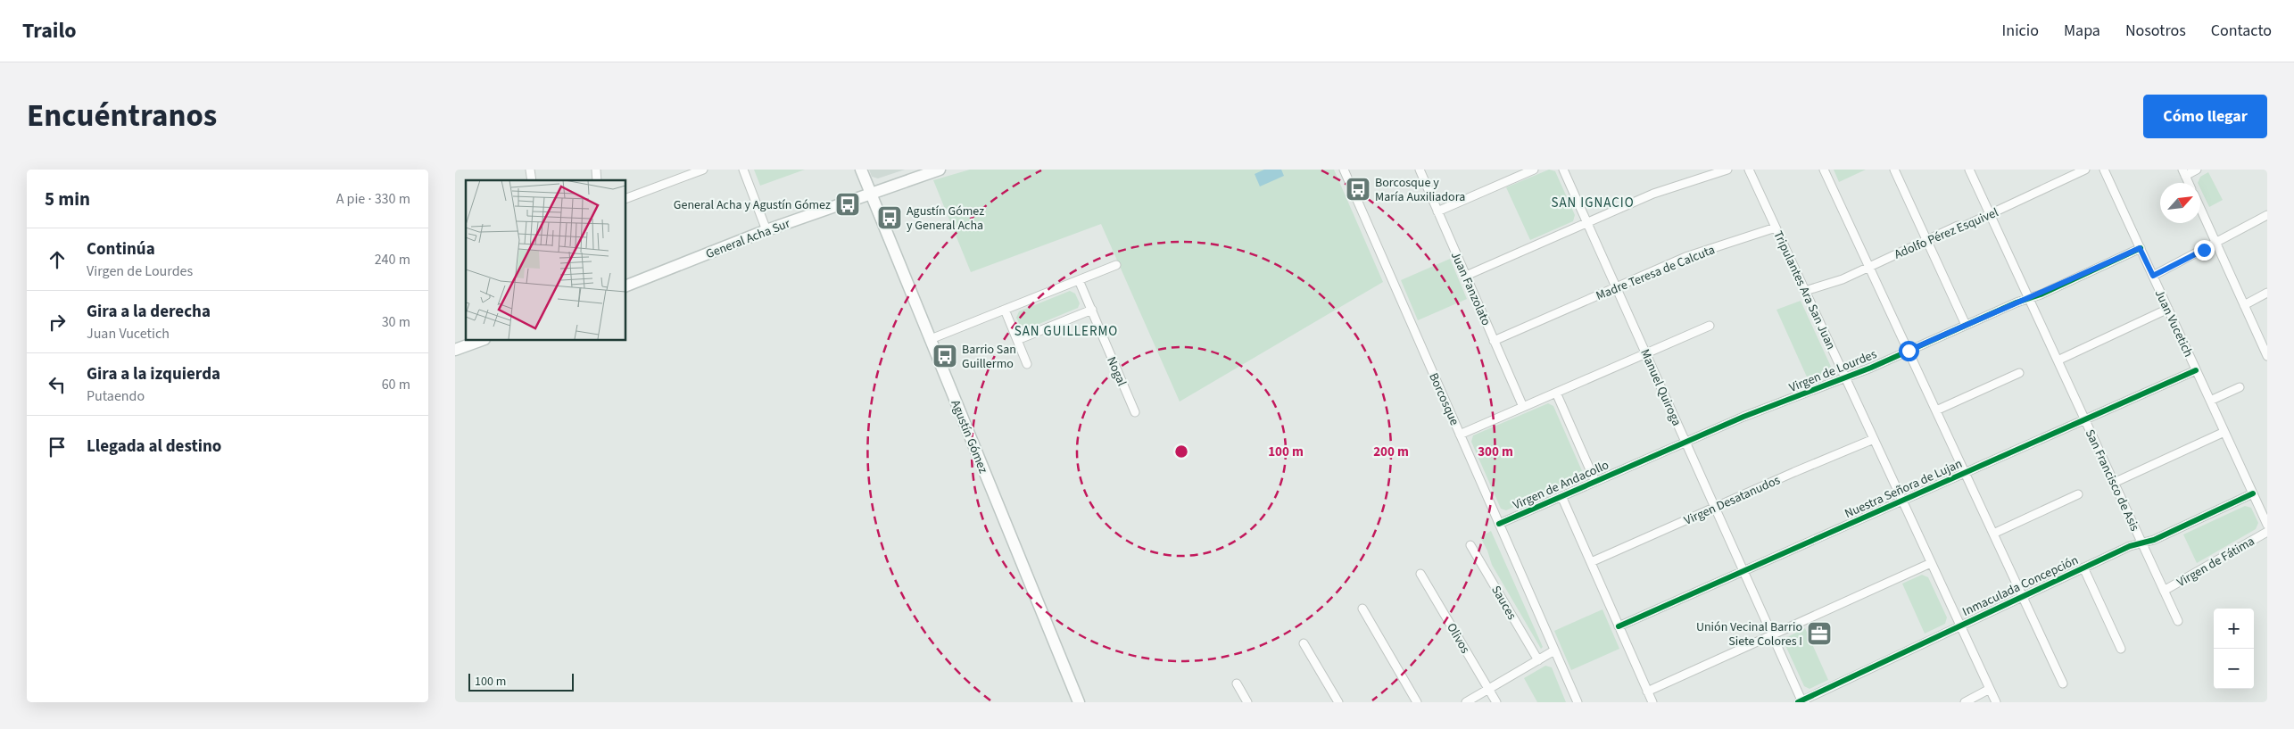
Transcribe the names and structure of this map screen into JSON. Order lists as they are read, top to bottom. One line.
{"streets":{"main road":["General Acha Sur","Agustín Gómez"],"street":["Adolfo Pérez Esquivel","Madre Teresa de Calcuta","Juan Fanzolato","Tripulantes Ara San Juan","Juan Vucetich","Virgen de Lourdes","Nogal","Manuel Quiroga","Borcosque","San Francisco de Asis","Virgen de Andacollo","Nuestra Señora de Lujan","Virgen Desatanudos","Virgen de Fátima","Inmaculada Concepción","Sauces","Olivos"]},"crossings":[["Adolfo Pérez Esquivel","Tripulantes Ara San Juan"],["Adolfo Pérez Esquivel","San Francisco de Asis"],["General Acha Sur","Agustín Gómez"],["Madre Teresa de Calcuta","Juan Fanzolato"],["Madre Teresa de Calcuta","Tripulantes Ara San Juan"],["Madre Teresa de Calcuta","Manuel Quiroga"],["Tripulantes Ara San Juan","Virgen de Lourdes"],["Tripulantes Ara San Juan","Nuestra Señora de Lujan"],["Tripulantes Ara San Juan","Virgen Desatanudos"],["Tripulantes Ara San Juan","Inmaculada Concepción"],["Juan Vucetich","Virgen de Lourdes"],["Juan Vucetich","Nuestra Señora de Lujan"],["Juan Vucetich","Inmaculada Concepción"],["Virgen de Lourdes","Manuel Quiroga"],["Virgen de Lourdes","San Francisco de Asis"],["Virgen de Lourdes","Virgen de Andacollo"],["Manuel Quiroga","Nuestra Señora de Lujan"],["Manuel Quiroga","Virgen Desatanudos"],["Manuel Quiroga","Inmaculada Concepción"],["Borcosque","Virgen de Andacollo"],["San Francisco de Asis","Nuestra Señora de Lujan"],["San Francisco de Asis","Virgen de Fátima"],["San Francisco de Asis","Inmaculada Concepción"]],"districts":["SAN IGNACIO","SAN GUILLERMO"],"places":{"bus stop":["Borcosque y María Auxiliadora","General Acha y Agustín Gómez","Agustín Gómez y General Acha","Barrio San Guillermo"],"office":["Unión Vecinal Barrio Siete Colores I"]},"scale_bar":"100 m","north":"top right","page":{"header":"Trailo","nav":["Inicio","Mapa","Nosotros","Contacto"],"title":"Encuéntranos","buttons":"Cómo llegar","heading":["5 min","A pie · 330 m"],"list":[["Continúa","Virgen de Lourdes","240 m"],["Gira a la derecha","Juan Vucetich","30 m"],["Gira a la izquierda","Putaendo","60 m"],"Llegada al destino"],"map_buttons":["+","−"],"scale":"100 m"},"rings":["100 m","200 m","300 m"]}
